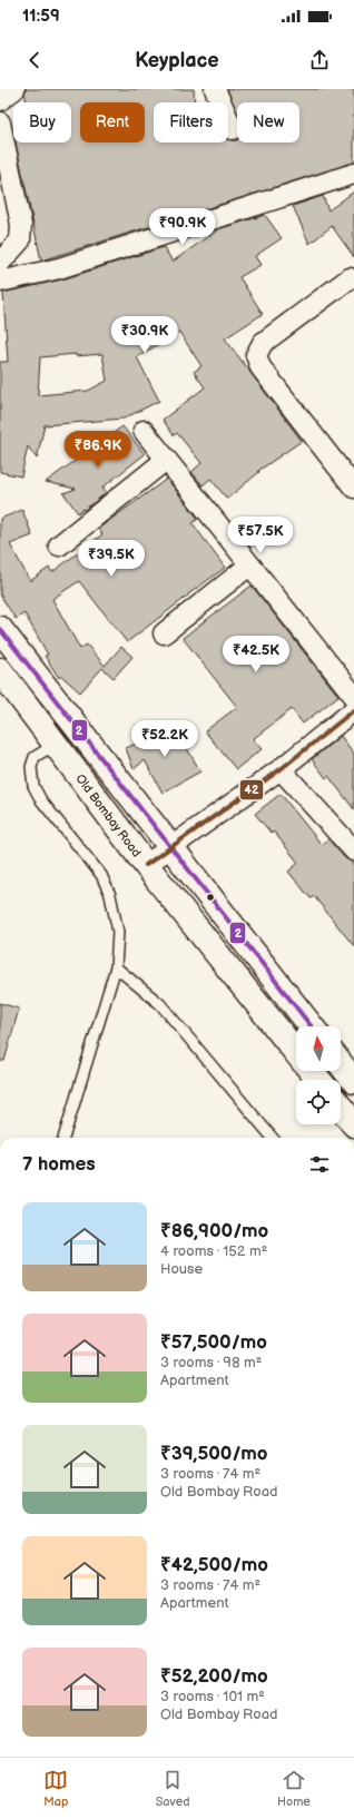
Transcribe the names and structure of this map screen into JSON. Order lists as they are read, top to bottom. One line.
{"streets":{"main road":["Old Bombay Road"]},"lines":["transit line 2","transit line 42"],"north":"top","page":{"status":"11:59","header":"Keyplace","chip":["Buy","Rent","Filters","New"],"price":["₹90.9K","₹30.9K","₹86.9K","₹57.5K","₹39.5K","₹42.5K","₹52.2K"],"heading":"7 homes","list":[{"name":"₹86,900/mo","note":"4 rooms · 152 m² · House"},{"name":"₹57,500/mo","note":"3 rooms · 98 m² · Apartment"},{"name":"₹39,500/mo","note":"3 rooms · 74 m² · Old Bombay Road"},{"name":"₹42,500/mo","note":"3 rooms · 74 m² · Apartment"},{"name":"₹52,200/mo","note":"3 rooms · 101 m² · Old Bombay Road"}],"tabs":["Map","Saved","Home"]}}
